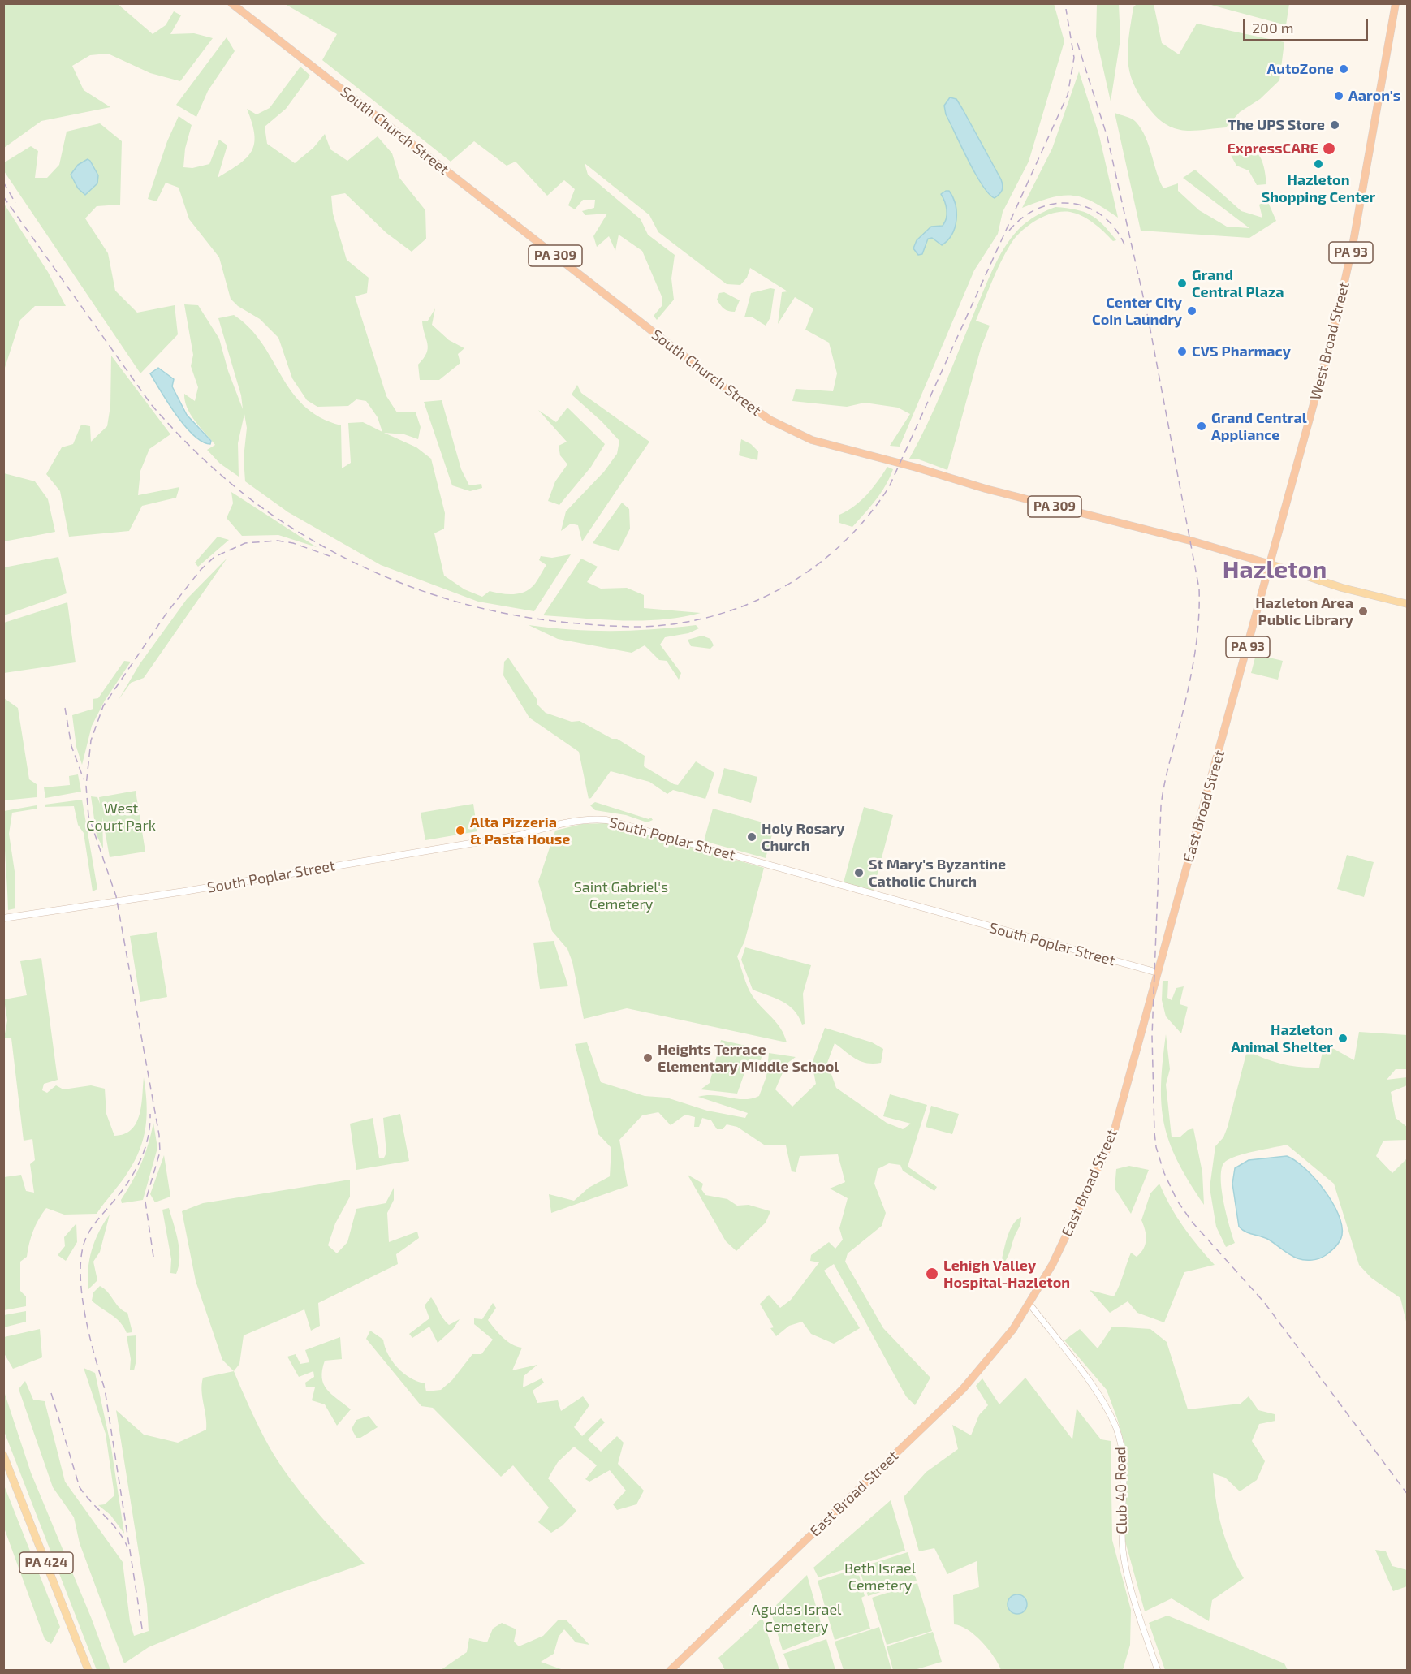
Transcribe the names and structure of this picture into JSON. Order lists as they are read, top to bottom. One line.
{"streets":{"highway":["South Church Street","PA 93","PA 309","West Broad Street","East Broad Street"],"main road":["South Poplar Street","PA 424"],"street":["Club 40 Road"]},"crossings":[["South Church Street","PA 309"],["South Church Street","West Broad Street"],["PA 309","West Broad Street"],["West Broad Street","East Broad Street"],["East Broad Street","South Poplar Street"],["East Broad Street","Club 40 Road"]],"districts":["Hazleton"],"parks":["West Court Park","Saint Gabriel's Cemetery","Beth Israel Cemetery","Agudas Israel Cemetery"],"places":["AutoZone","Aaron's","The UPS Store","ExpressCARE","Hazleton Shopping Center","Grand Central Plaza","Center City Coin Laundry","CVS Pharmacy","Grand Central Appliance","Hazleton Area Public Library","Alta Pizzeria & Pasta House","Holy Rosary Church","St Mary's Byzantine Catholic Church","Hazleton Animal Shelter","Heights Terrace Elementary Middle School","Lehigh Valley Hospital-Hazleton"],"scale_bar":"200 m"}
